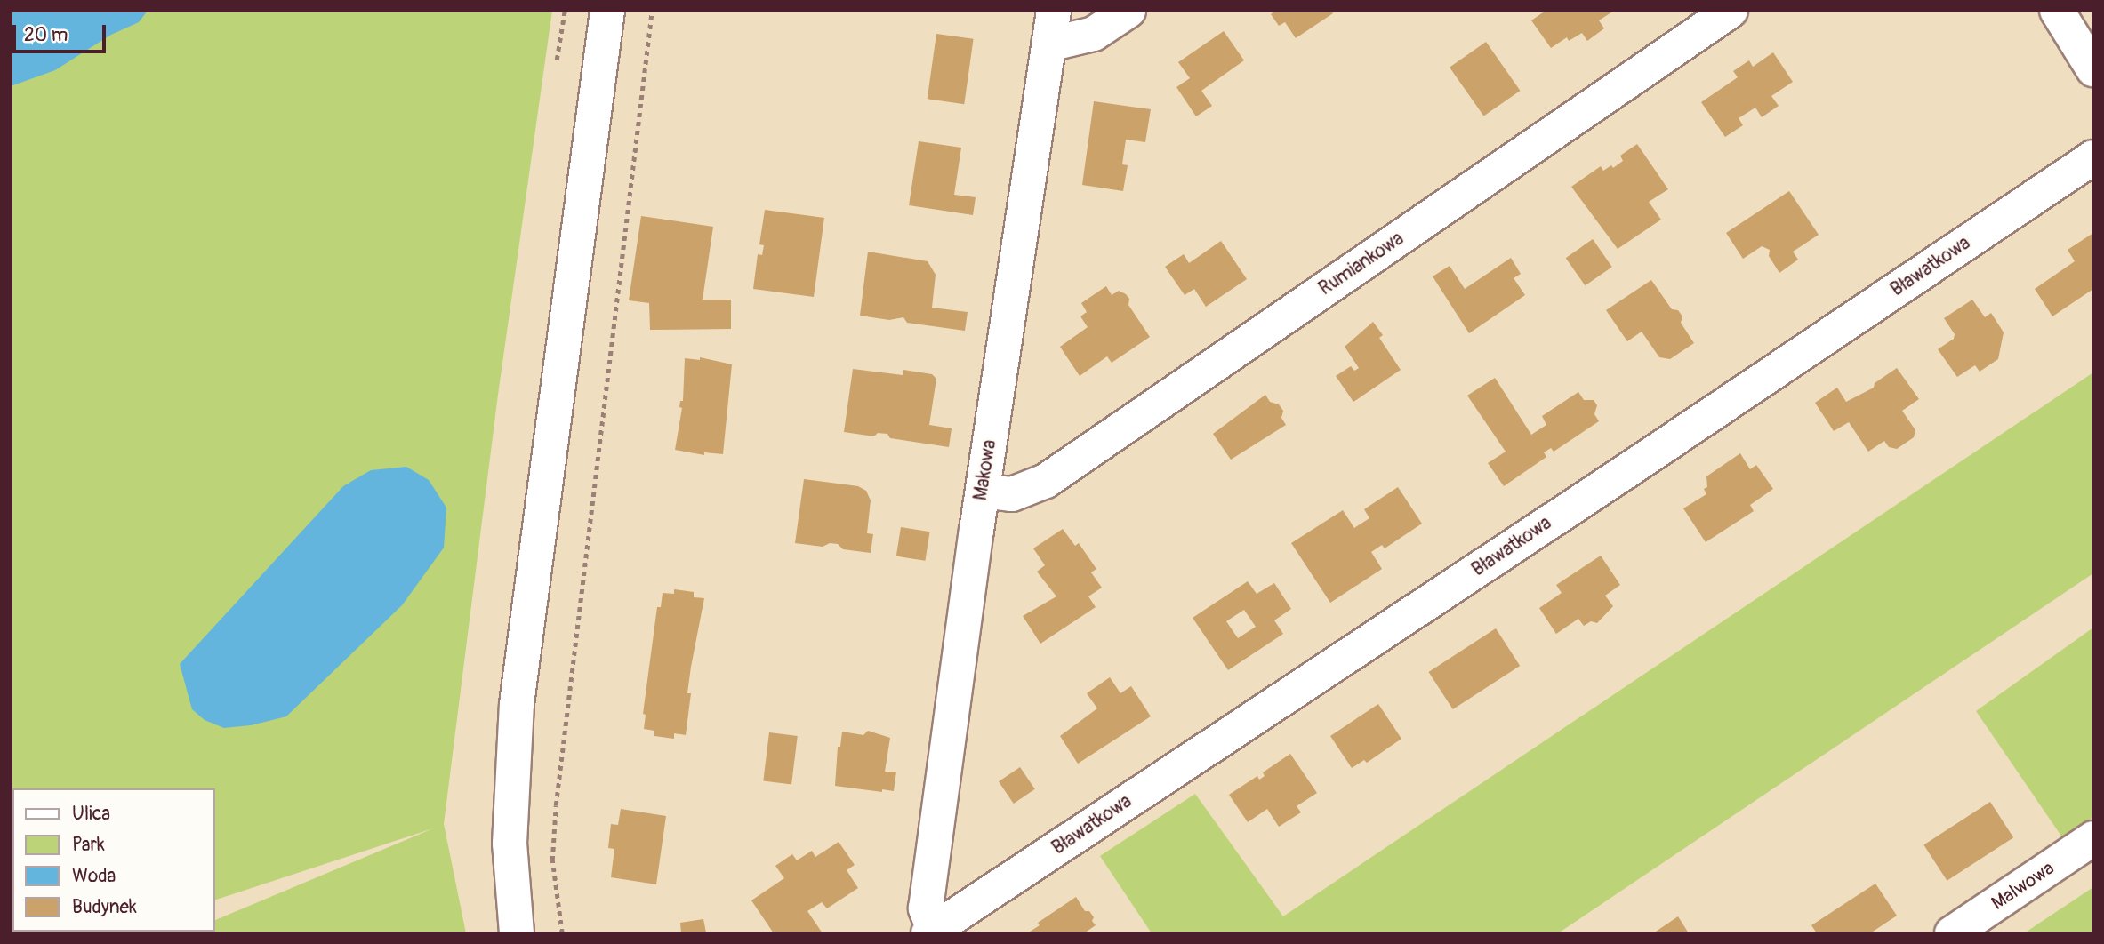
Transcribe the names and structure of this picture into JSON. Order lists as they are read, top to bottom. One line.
{"streets":{"street":["Rumiankowa","Bławatkowa","Makowa","Malwowa"]},"crossings":[["Rumiankowa","Makowa"],["Bławatkowa","Makowa"]],"legend":["Ulica","Park","Woda","Budynek"],"scale_bar":"20 m"}
